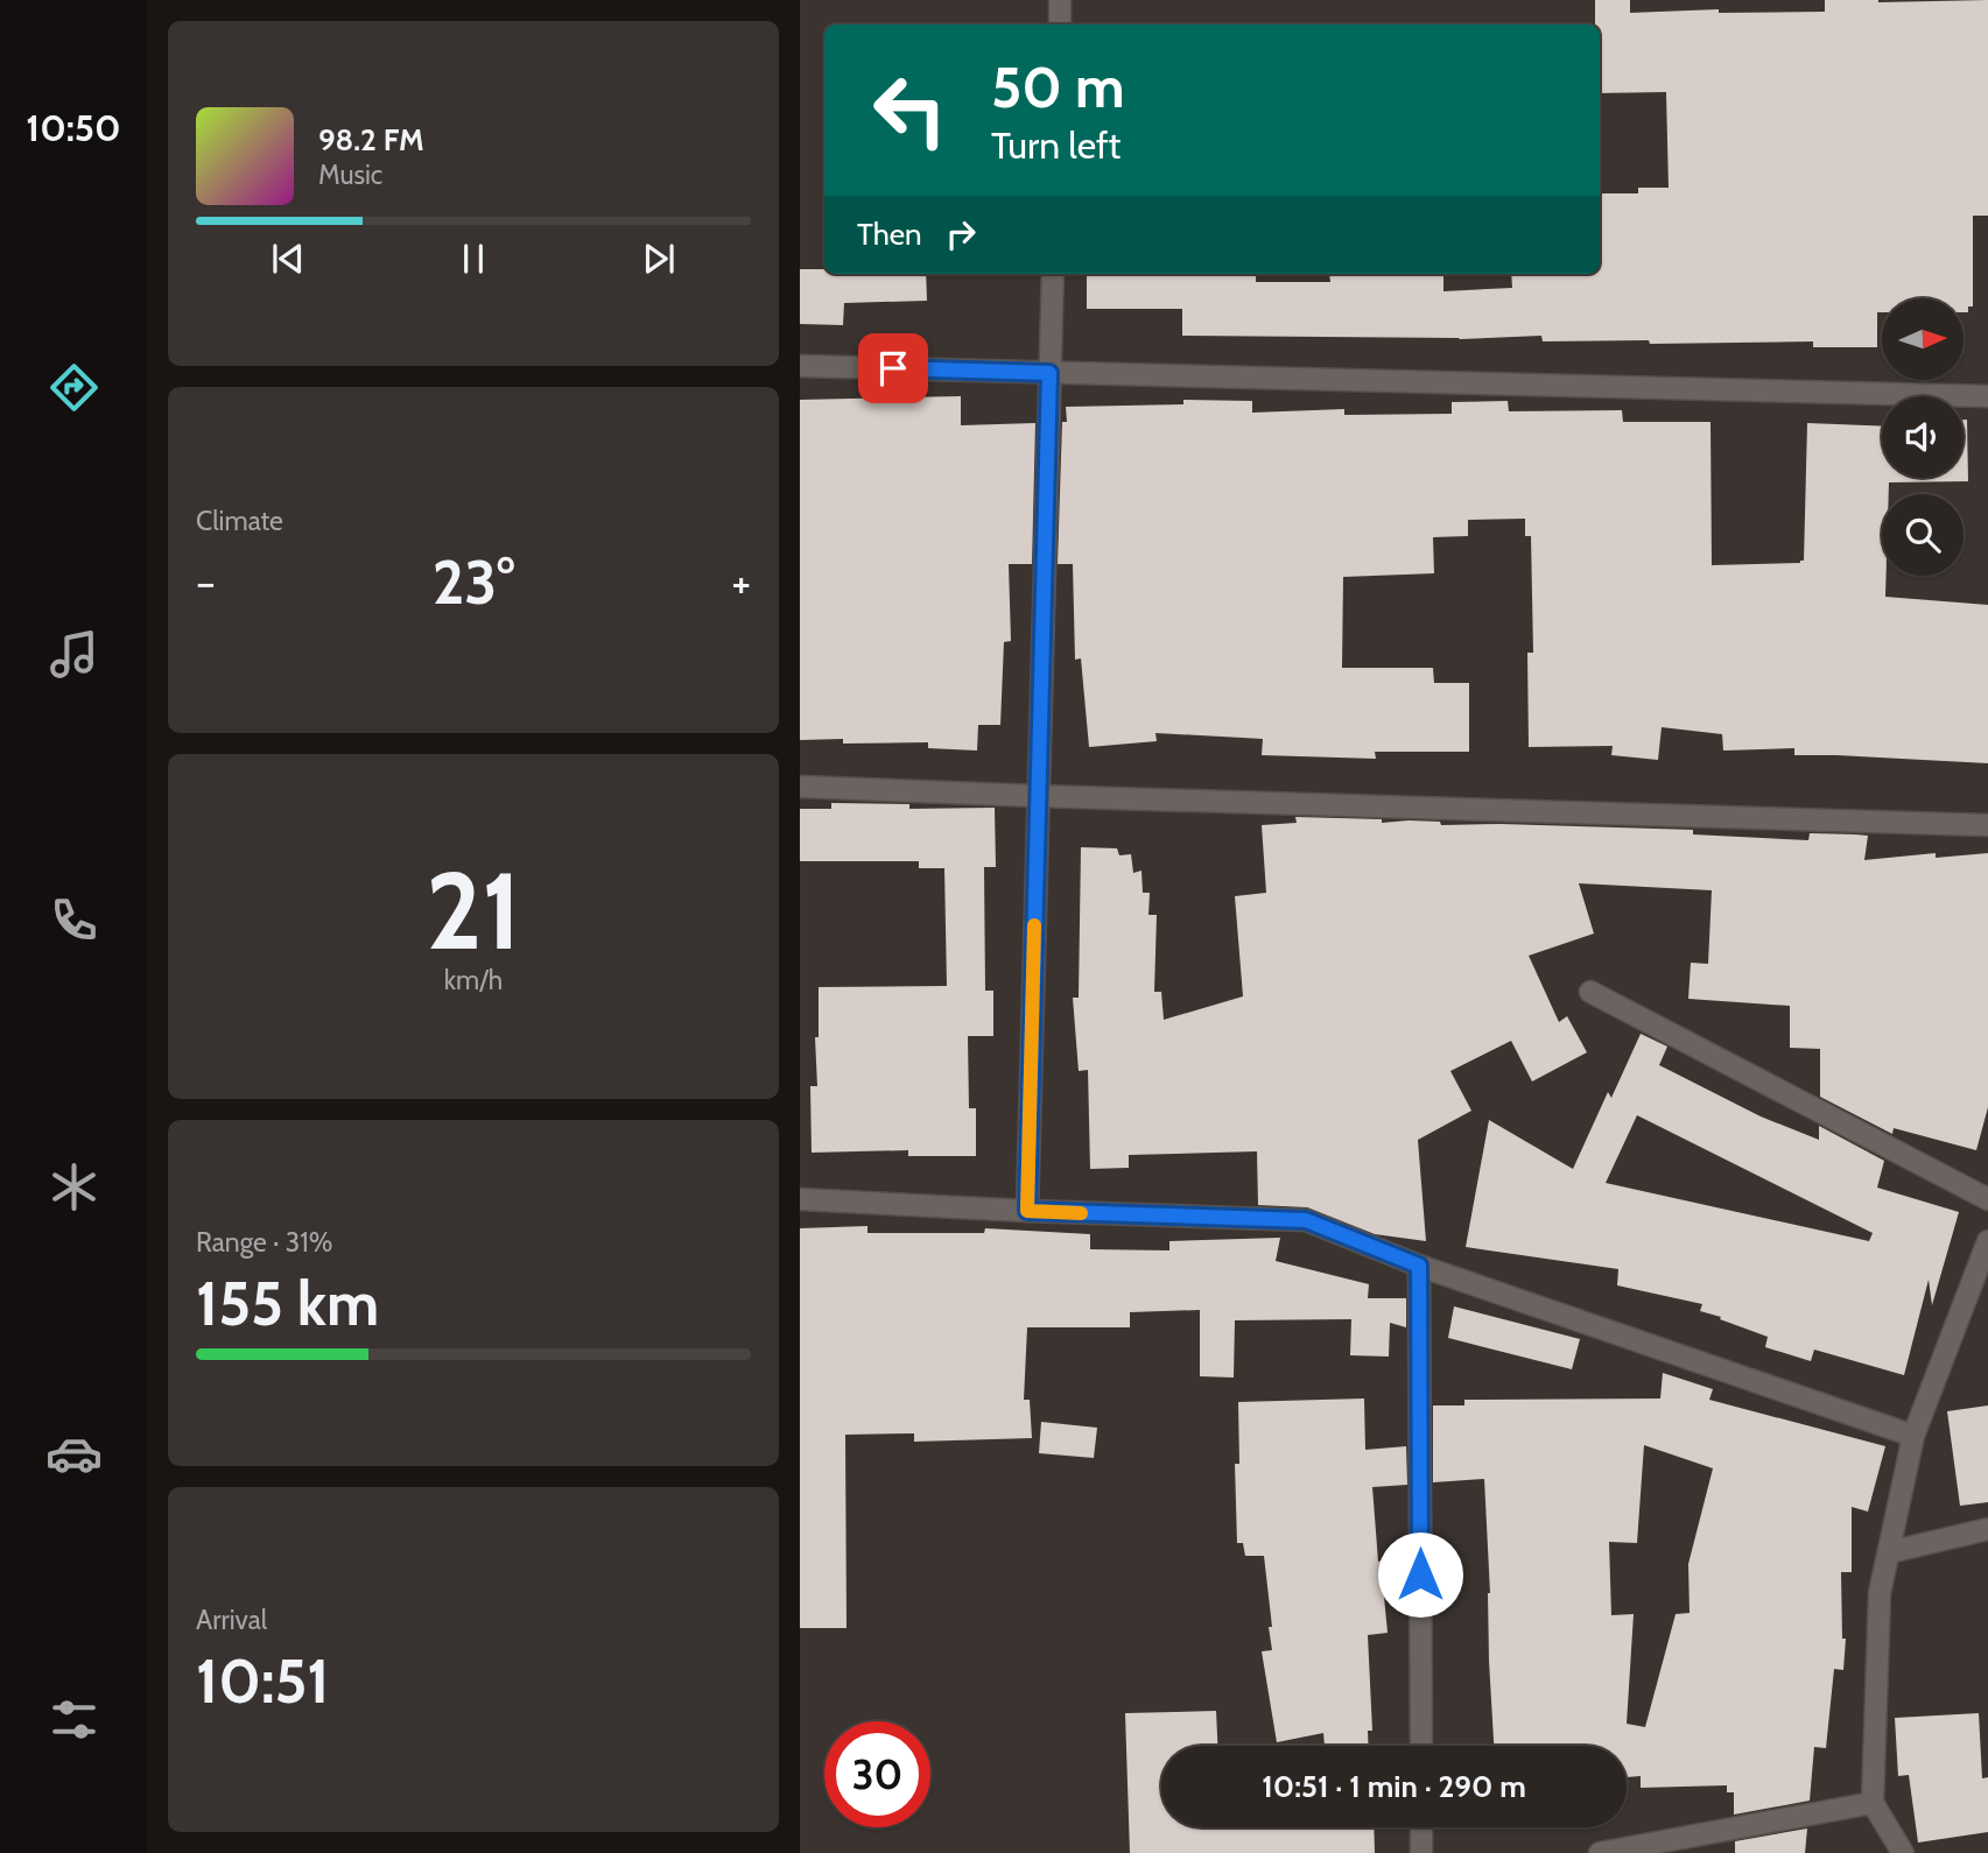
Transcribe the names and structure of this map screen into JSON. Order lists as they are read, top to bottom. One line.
{"north":"right","page":{"tabs":"10:50","turn":["50 m","Turn left"],"song":["98.2 FM","Music"],"then":"Then","tile":["Climate",["21","km/h"],["Range · 31%","155 km"],["Arrival","10:51"]],"heat":["−","23°","+"],"limit":"30","trip":"10:51 · 1 min · 290 m"}}
